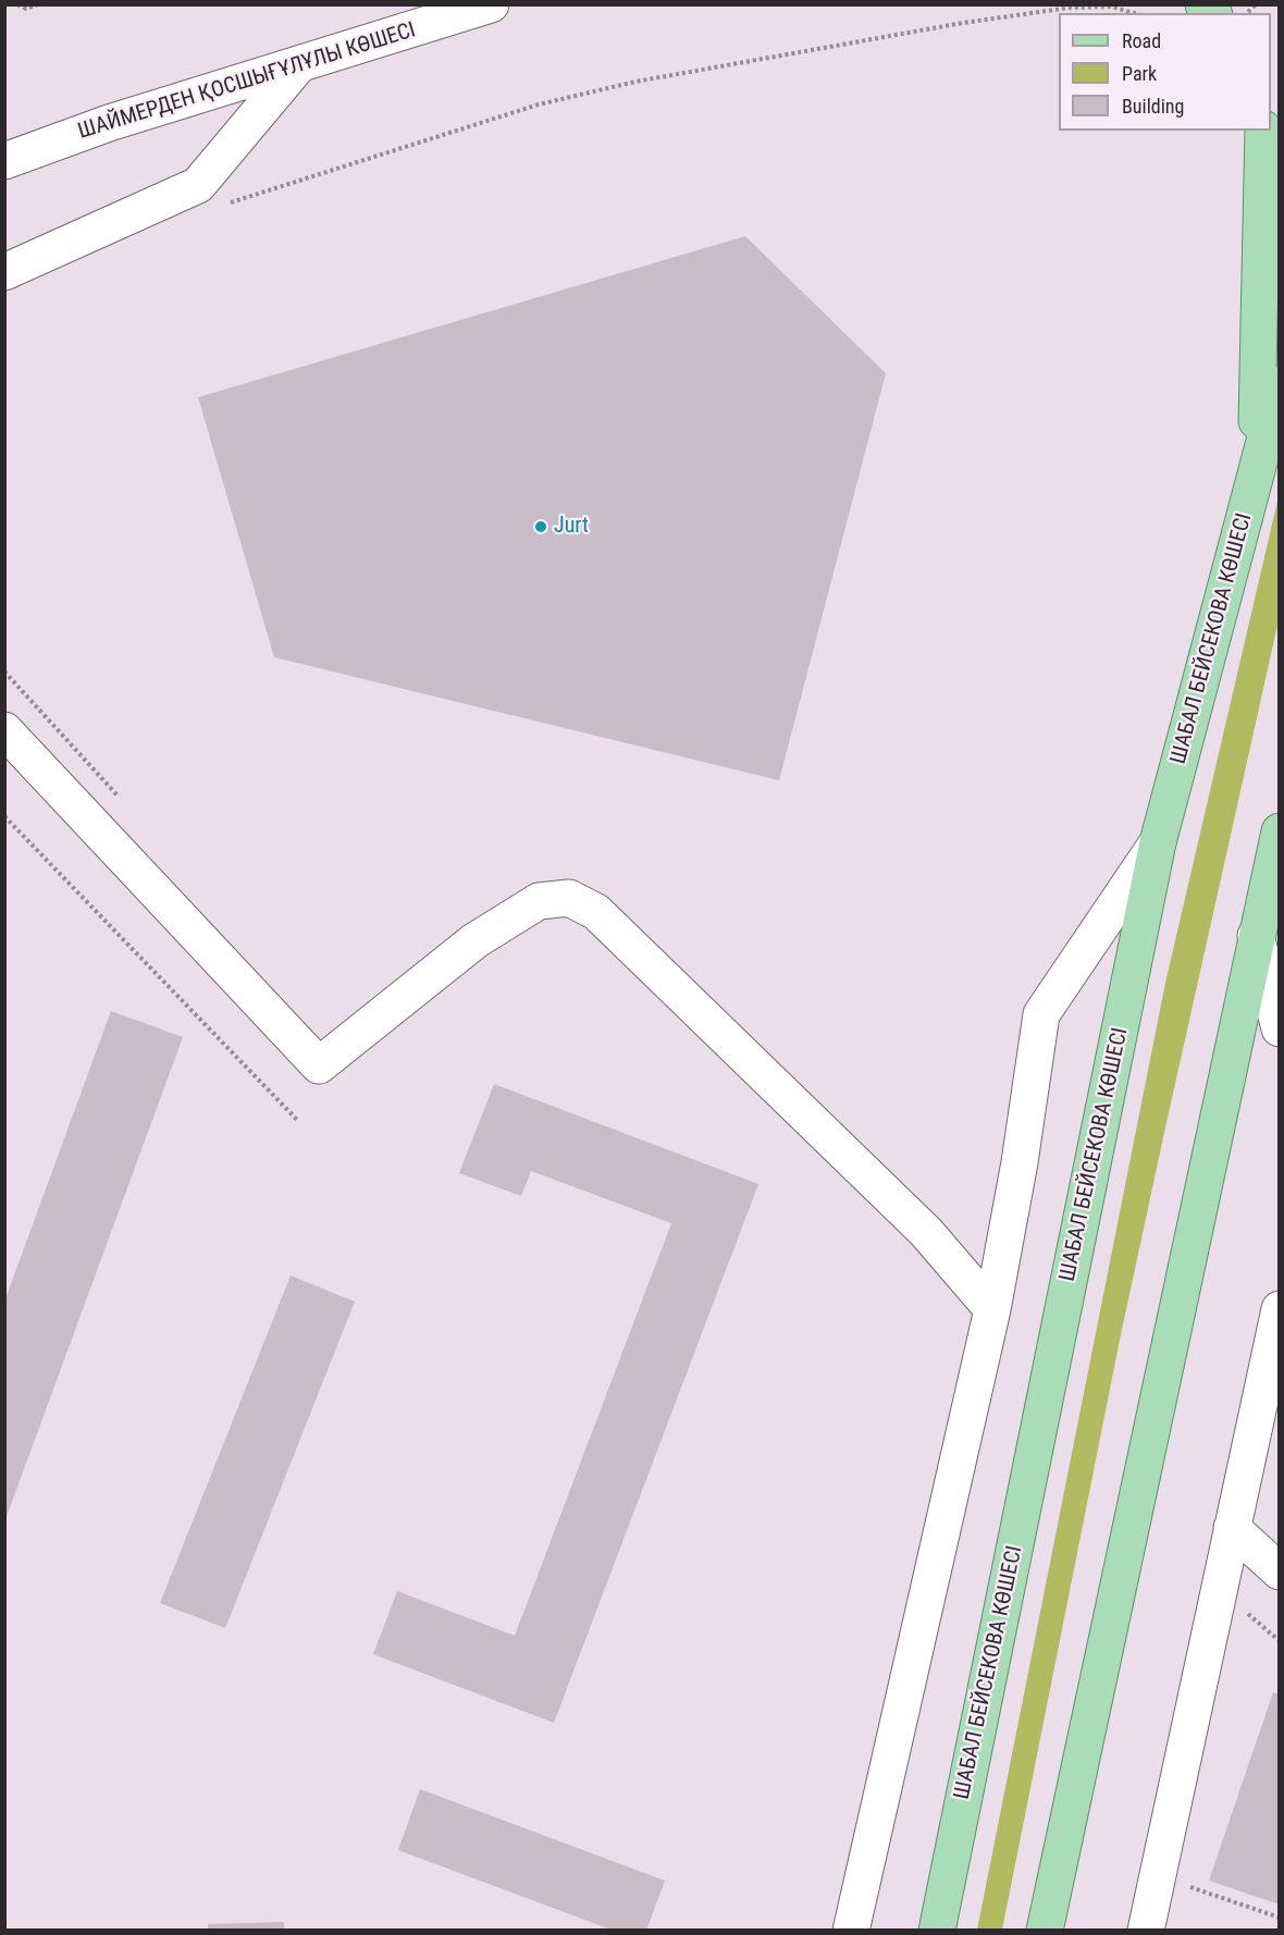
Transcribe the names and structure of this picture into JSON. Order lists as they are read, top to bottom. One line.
{"streets":{"main road":["ШАБАЛ БЕЙСЕКОВА КӨШЕСІ"],"street":["ШАЙМЕРДЕН ҚОСШЫҒҰЛҰЛЫ КӨШЕСІ"]},"places":["Jurt"],"legend":["Road","Park","Building"]}
